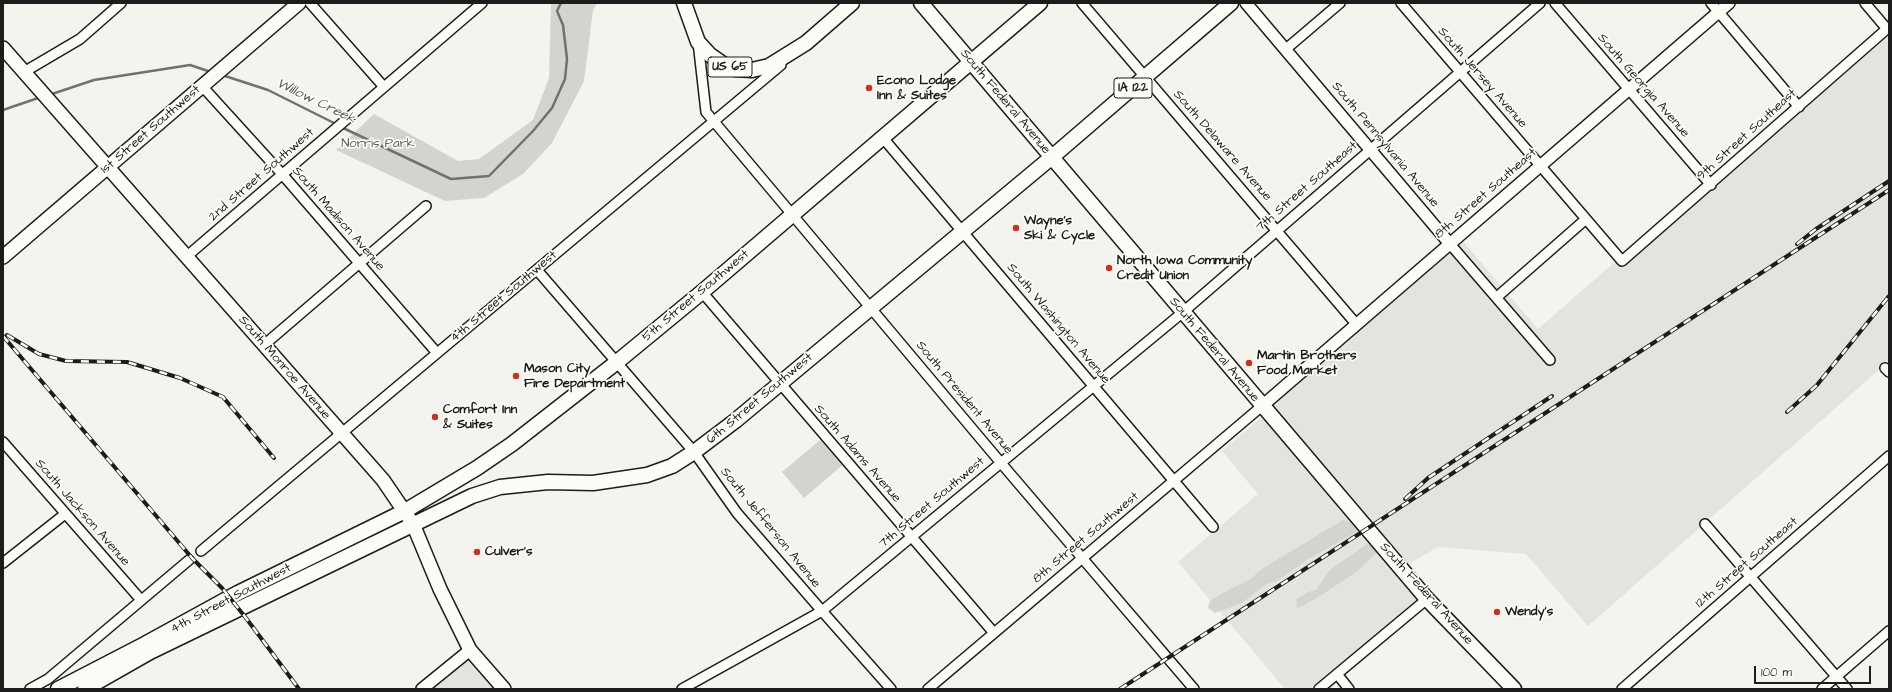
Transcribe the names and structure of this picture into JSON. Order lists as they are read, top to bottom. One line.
{"streets":{"main road":["US 65","IA 122","South Federal Avenue","1st Street Southwest","5th Street Southwest","4th Street Southwest","South Monroe Avenue","6th Street Southwest"],"street":["South Jersey Avenue","South Georgia Avenue","9th Street Southeast","South Pennsylvania Avenue","South Delaware Avenue","2nd Street Southwest","7th Street Southeast","8th Street Southeast","South Madison Avenue","South Washington Avenue","South President Avenue","South Adams Avenue","7th Street Southwest","South Jackson Avenue","South Jefferson Avenue","8th Street Southwest","12th Street Southeast"]},"crossings":[["US 65","4th Street Southwest"],["South Jersey Avenue","9th Street Southeast"],["South Jersey Avenue","7th Street Southeast"],["South Jersey Avenue","8th Street Southeast"],["South Georgia Avenue","9th Street Southeast"],["South Georgia Avenue","8th Street Southeast"],["IA 122","South Federal Avenue"],["IA 122","South Delaware Avenue"],["IA 122","6th Street Southwest"],["South Federal Avenue","7th Street Southeast"],["South Federal Avenue","8th Street Southeast"],["South Federal Avenue","5th Street Southwest"],["South Federal Avenue","6th Street Southwest"],["South Federal Avenue","7th Street Southwest"],["South Federal Avenue","8th Street Southwest"],["1st Street Southwest","South Madison Avenue"],["1st Street Southwest","South Monroe Avenue"],["South Pennsylvania Avenue","7th Street Southeast"],["South Pennsylvania Avenue","8th Street Southeast"],["South Delaware Avenue","7th Street Southeast"],["South Delaware Avenue","8th Street Southeast"],["2nd Street Southwest","South Madison Avenue"],["2nd Street Southwest","South Monroe Avenue"],["7th Street Southeast","7th Street Southwest"],["8th Street Southeast","8th Street Southwest"],["South Madison Avenue","4th Street Southwest"],["5th Street Southwest","4th Street Southwest"],["5th Street Southwest","South Washington Avenue"],["5th Street Southwest","South Monroe Avenue"],["5th Street Southwest","South President Avenue"],["5th Street Southwest","South Adams Avenue"],["5th Street Southwest","South Jefferson Avenue"],["4th Street Southwest","South Monroe Avenue"],["4th Street Southwest","South President Avenue"],["4th Street Southwest","6th Street Southwest"],["4th Street Southwest","South Jefferson Avenue"],["South Washington Avenue","6th Street Southwest"],["South Washington Avenue","7th Street Southwest"],["South Washington Avenue","8th Street Southwest"],["South Monroe Avenue","6th Street Southwest"],["South President Avenue","6th Street Southwest"],["South President Avenue","7th Street Southwest"],["South President Avenue","8th Street Southwest"],["6th Street Southwest","South Adams Avenue"],["6th Street Southwest","South Jefferson Avenue"],["South Adams Avenue","7th Street Southwest"],["South Adams Avenue","8th Street Southwest"],["7th Street Southwest","South Jefferson Avenue"]],"water":["Willow Creek"],"parks":["Norris Park"],"places":["Econo Lodge Inn & Suites","Wayne's Ski & Cycle","North Iowa Community Credit Union","Martin Brothers Food Market","Mason City Fire Department","Comfort Inn & Suites","Culver's","Wendy's"],"scale_bar":"100 m"}
